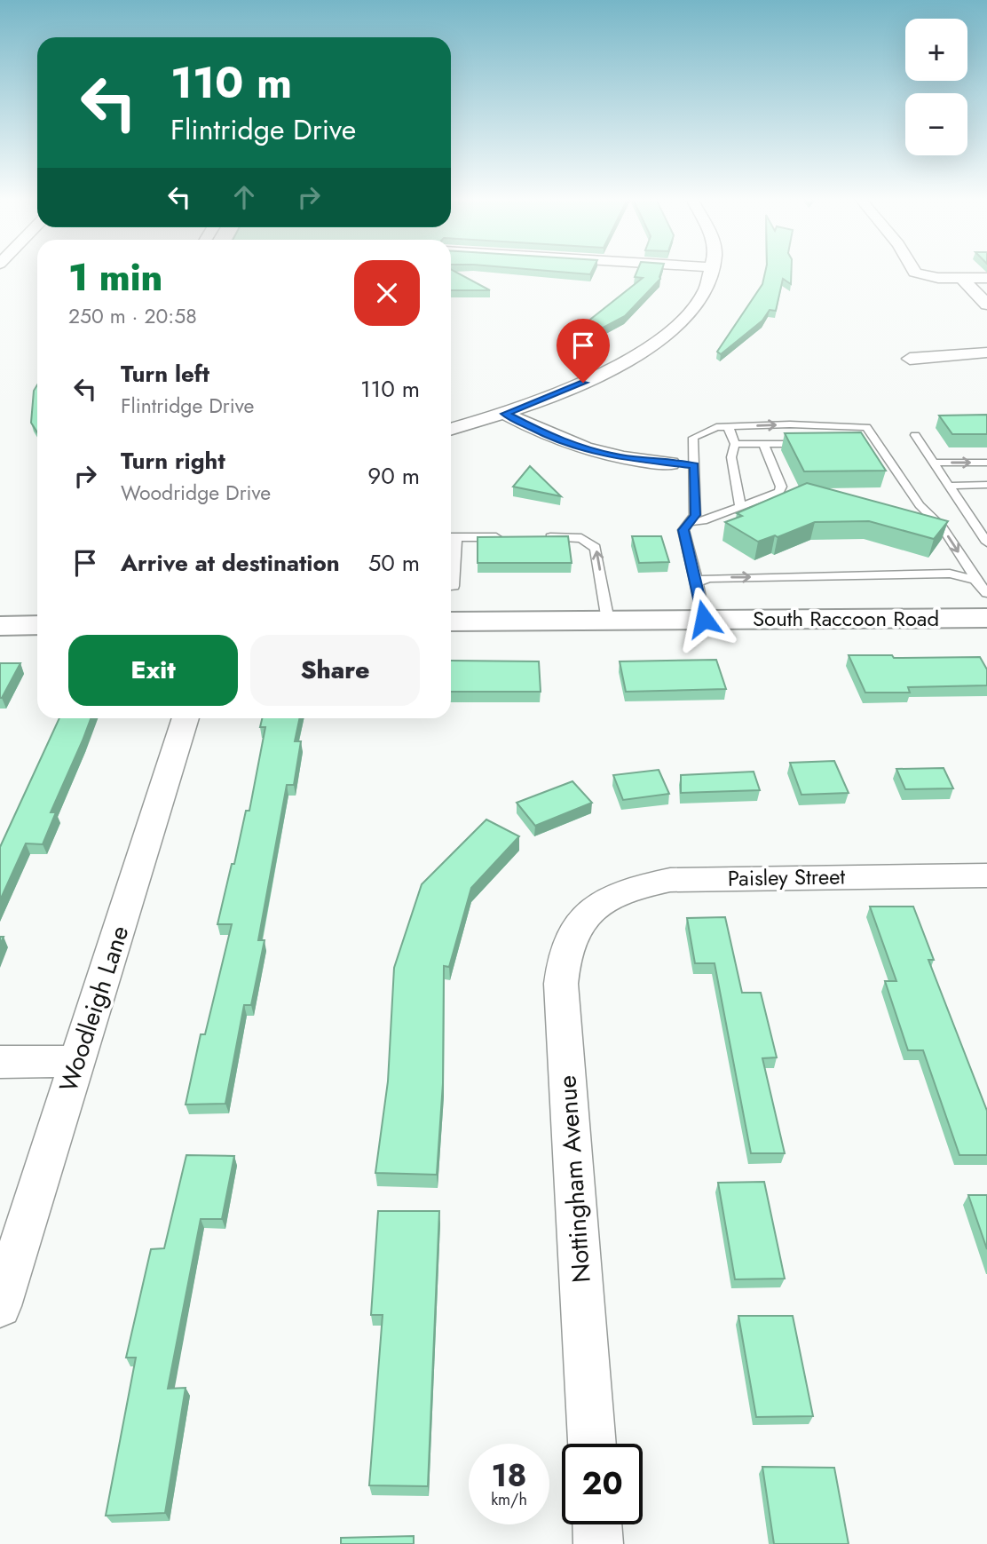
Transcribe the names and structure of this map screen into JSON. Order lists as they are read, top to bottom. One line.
{"streets":{"street":["South Raccoon Road","Paisley Street","Woodleigh Lane","Nottingham Avenue"]},"crossings":[["Paisley Street","Nottingham Avenue"]],"page":{"map_buttons":["+","−"],"turn":["110 m","Flintridge Drive"],"heading":["1 min","250 m · 20:58"],"list":[{"name":"Turn left","note":"Flintridge Drive","value":"110 m"},{"name":"Turn right","note":"Woodridge Drive","value":"90 m"},{"name":"Arrive at destination","value":"50 m"}],"buttons":["Exit","Share"],"speed":"18 km/h","limit":"20"}}
